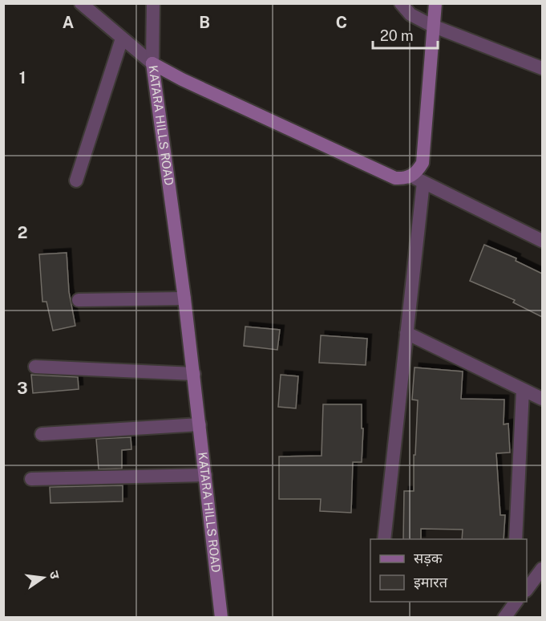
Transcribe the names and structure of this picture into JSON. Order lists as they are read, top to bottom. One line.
{"streets":{"main road":["KATARA HILLS ROAD"]},"legend":["सड़क","इमारत"],"scale_bar":"20 m","north":"right","grid":{"columns":["A","B","C"],"rows":["1","2","3"]}}
